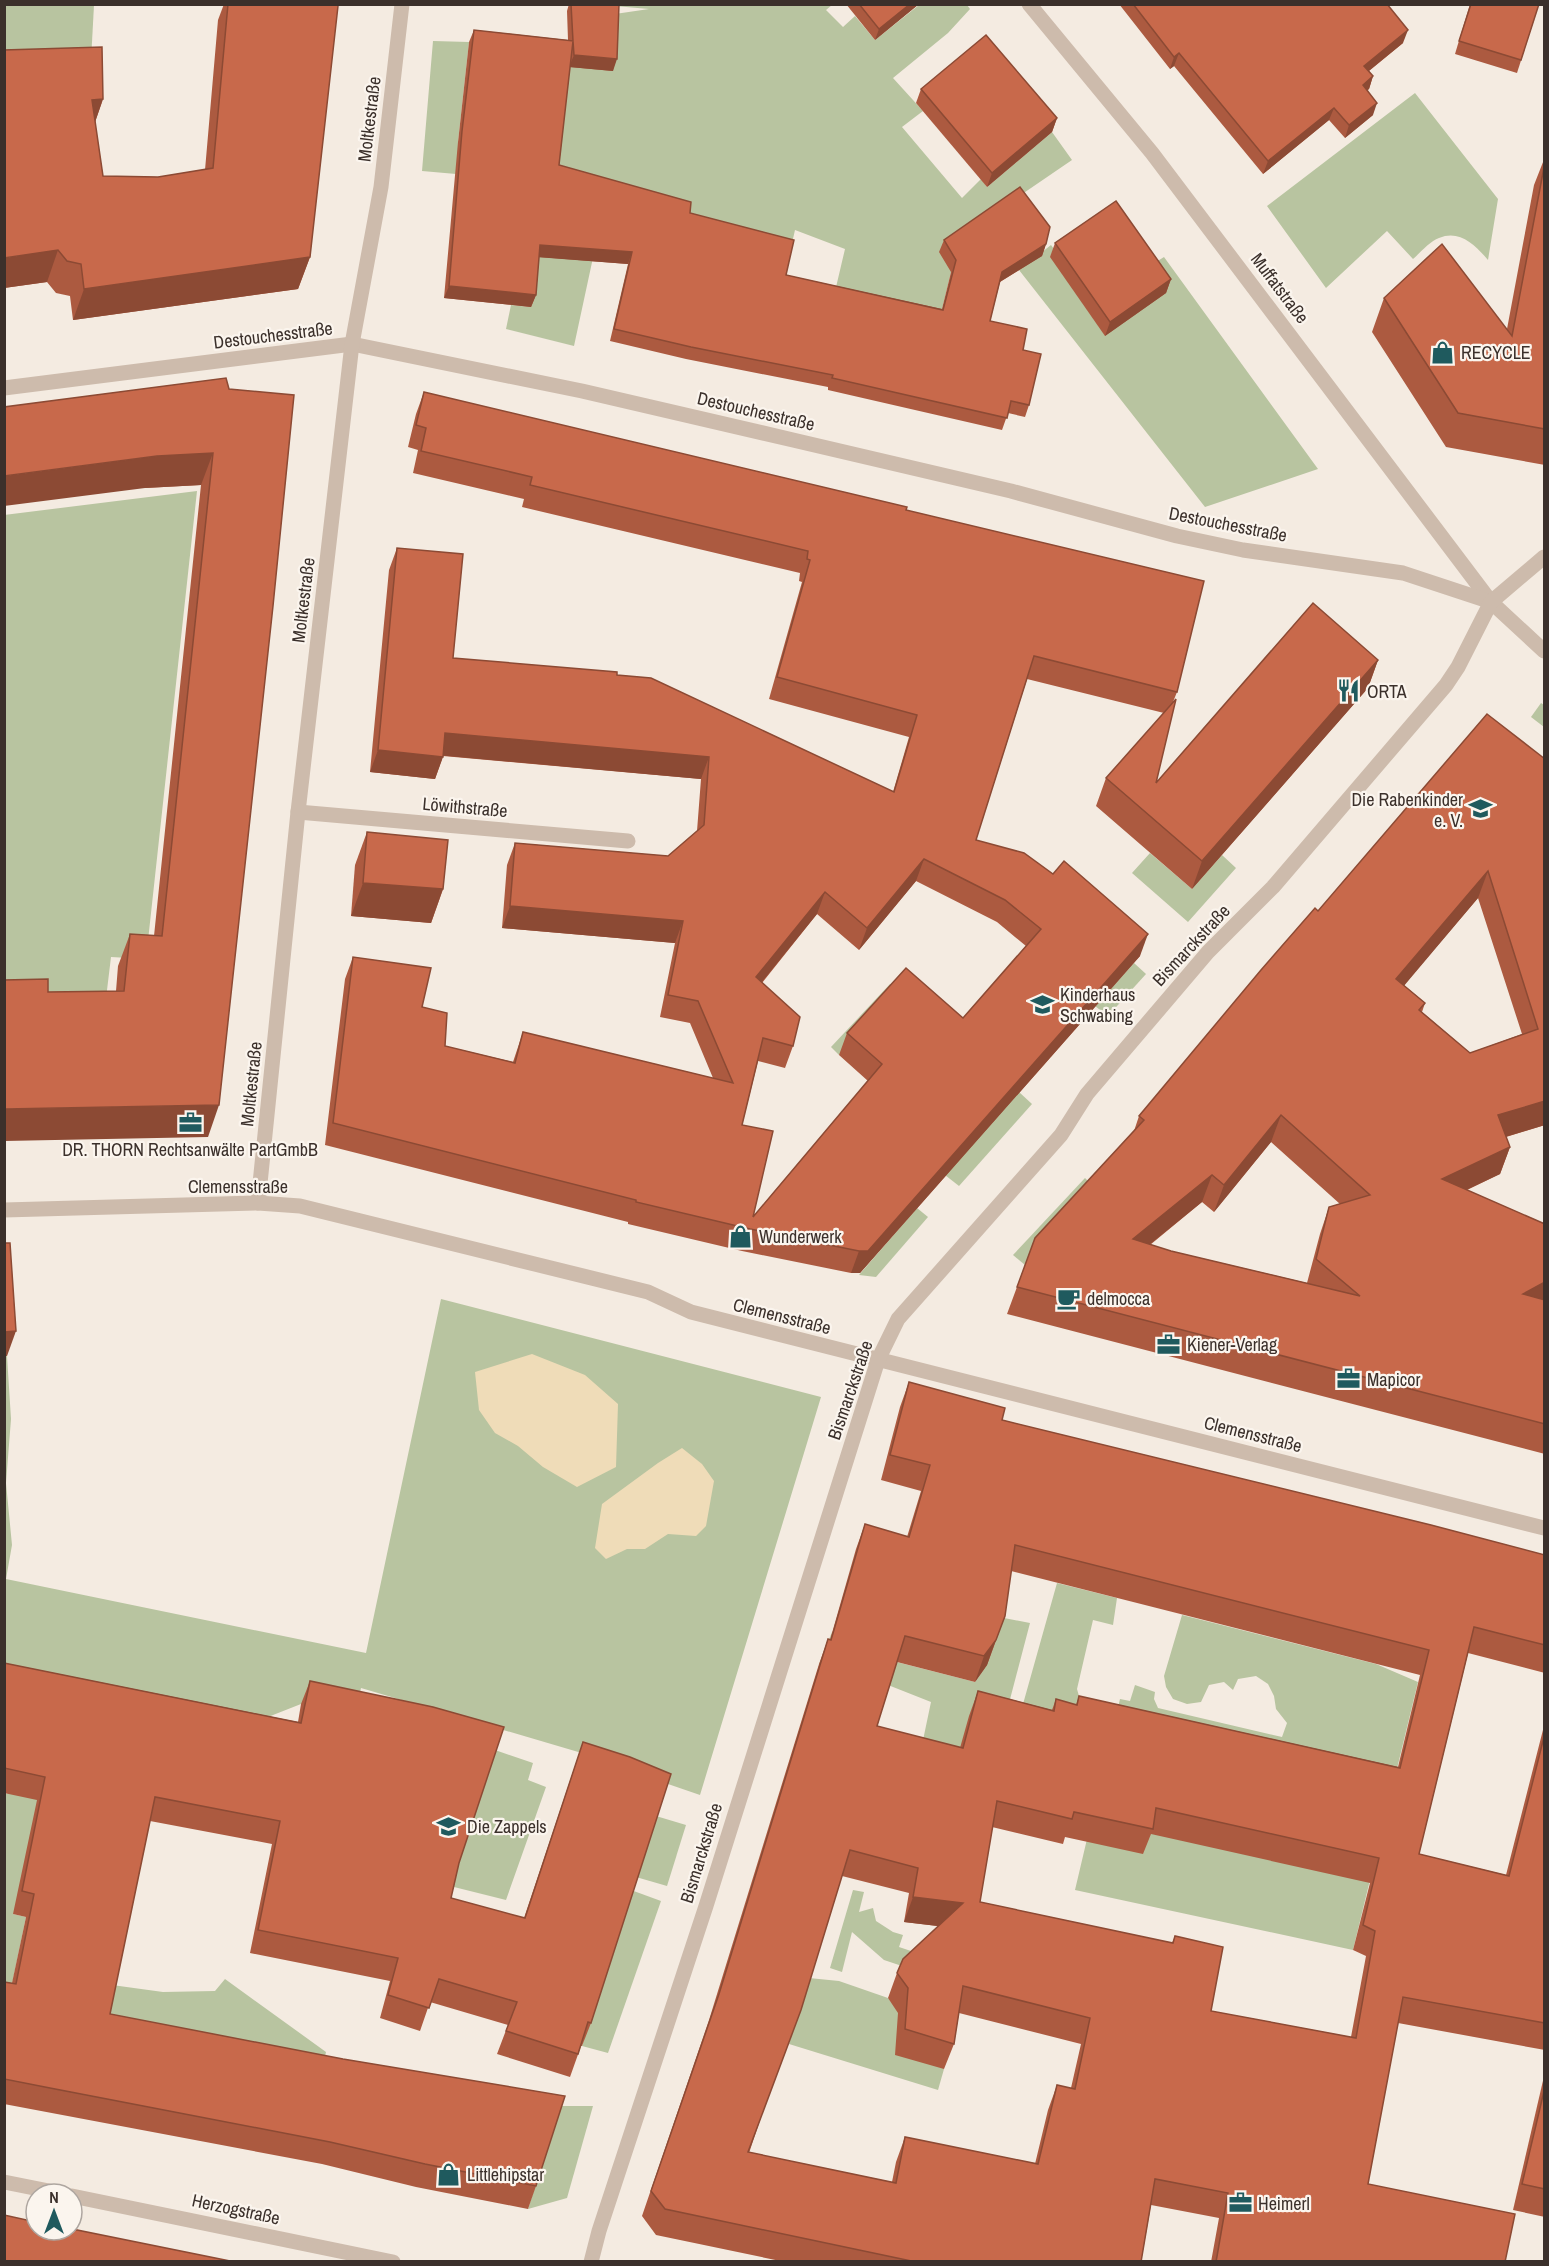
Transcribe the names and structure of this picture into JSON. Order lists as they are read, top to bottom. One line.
{"streets":{"street":["Moltkestraße","Muffatstraße","Destouchesstraße","Löwithstraße","Bismarckstraße","Clemensstraße","Herzogstraße"]},"crossings":[["Moltkestraße","Destouchesstraße"],["Moltkestraße","Löwithstraße"],["Moltkestraße","Clemensstraße"],["Muffatstraße","Destouchesstraße"],["Muffatstraße","Bismarckstraße"],["Destouchesstraße","Bismarckstraße"],["Bismarckstraße","Clemensstraße"]],"places":{"shop":["RECYCLE","Wunderwerk","Littlehipstar"],"restaurant":["ORTA"],"school or university":["Die Rabenkinder e. V.","Kinderhaus Schwabing","Die Zappels"],"office":["DR. THORN Rechtsanwälte PartGmbB","Kiener-Verlag","Mapicor","Heimerl"],"cafe":["delmocca"]},"north":"top"}
